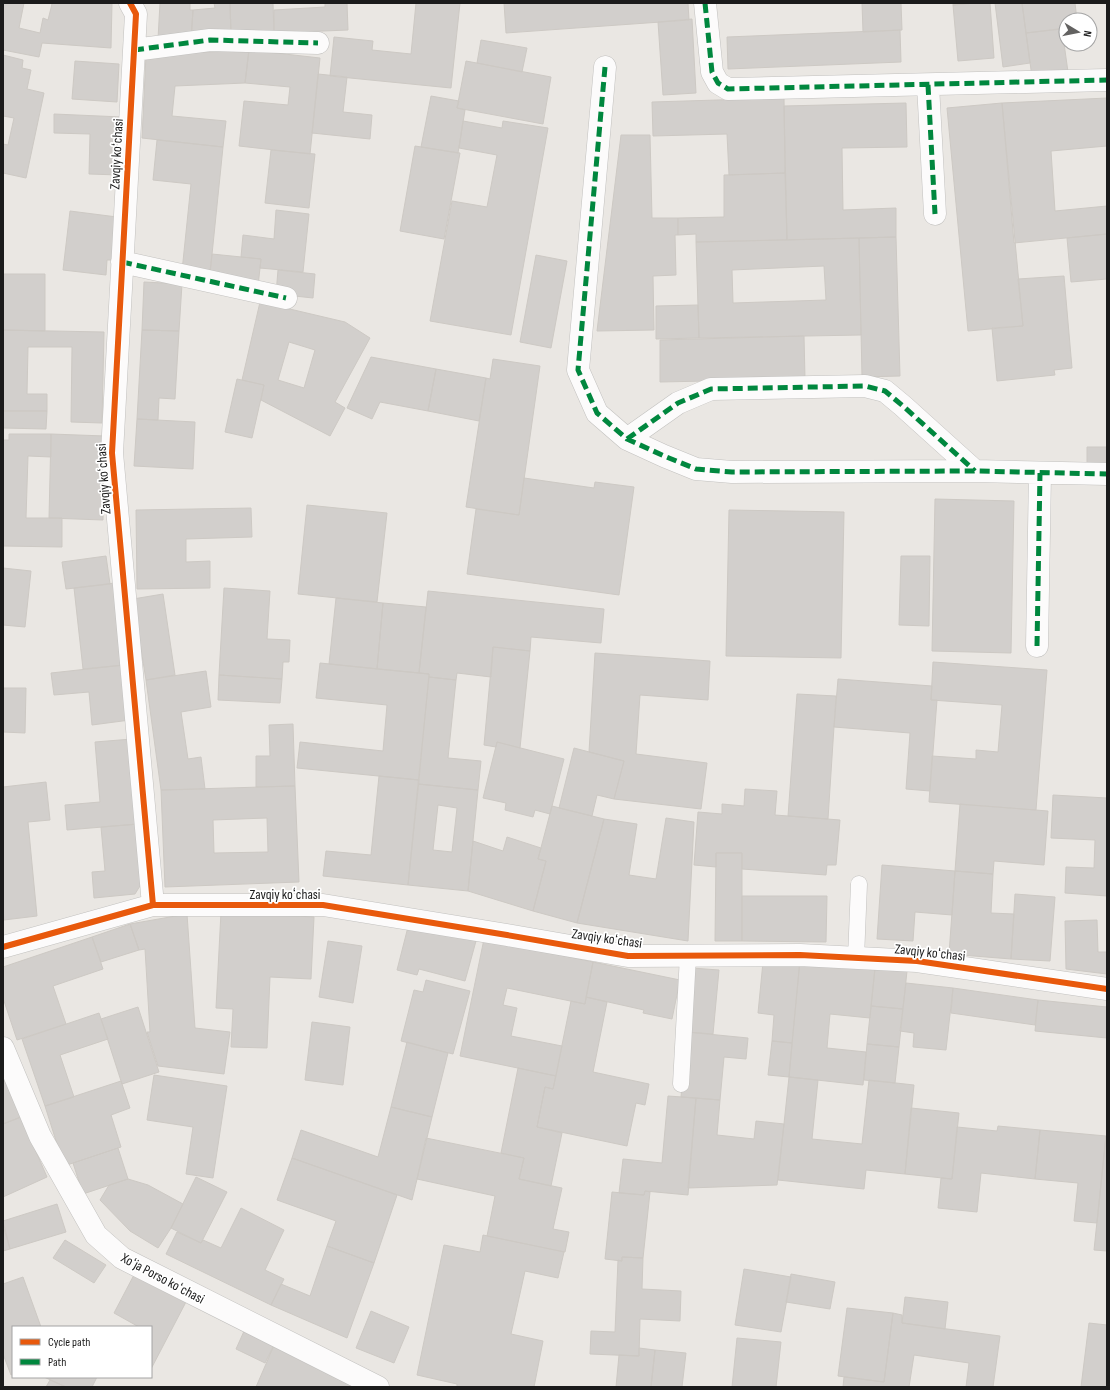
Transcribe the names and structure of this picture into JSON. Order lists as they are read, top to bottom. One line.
{"streets":{"street":["Zavqiy koʻchasi","Xoʻja Porso koʻchasi"]},"legend":["Cycle path","Path"],"north":"right"}
